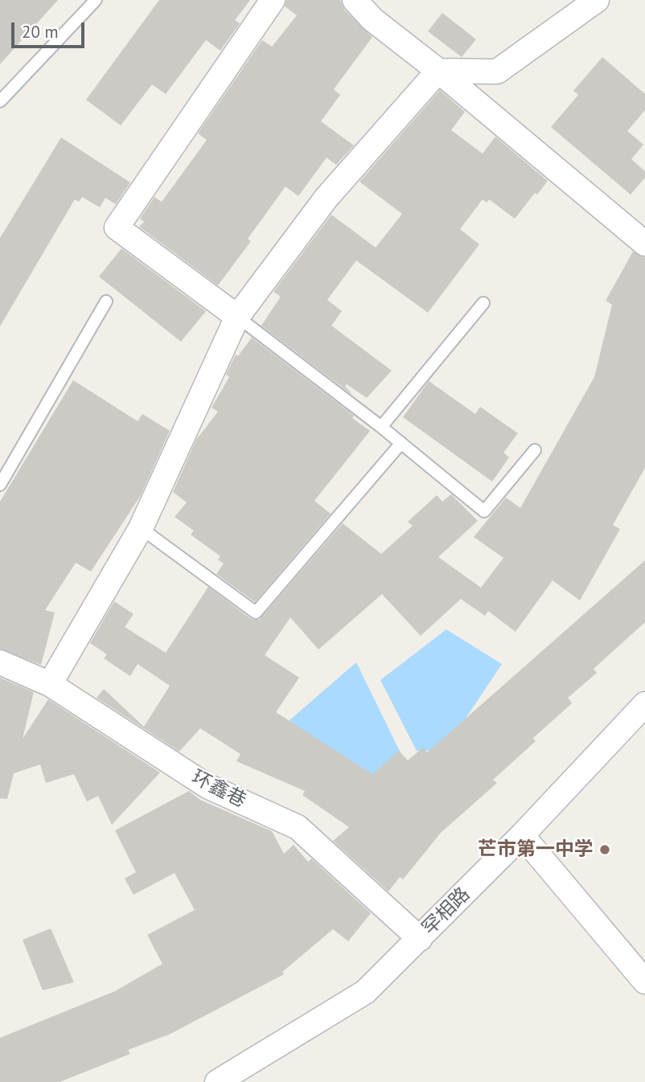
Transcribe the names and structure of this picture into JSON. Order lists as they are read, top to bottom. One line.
{"streets":{"street":["环鑫巷","罕相路"]},"crossings":[["环鑫巷","罕相路"]],"places":["芒市第一中学"],"scale_bar":"20 m"}
